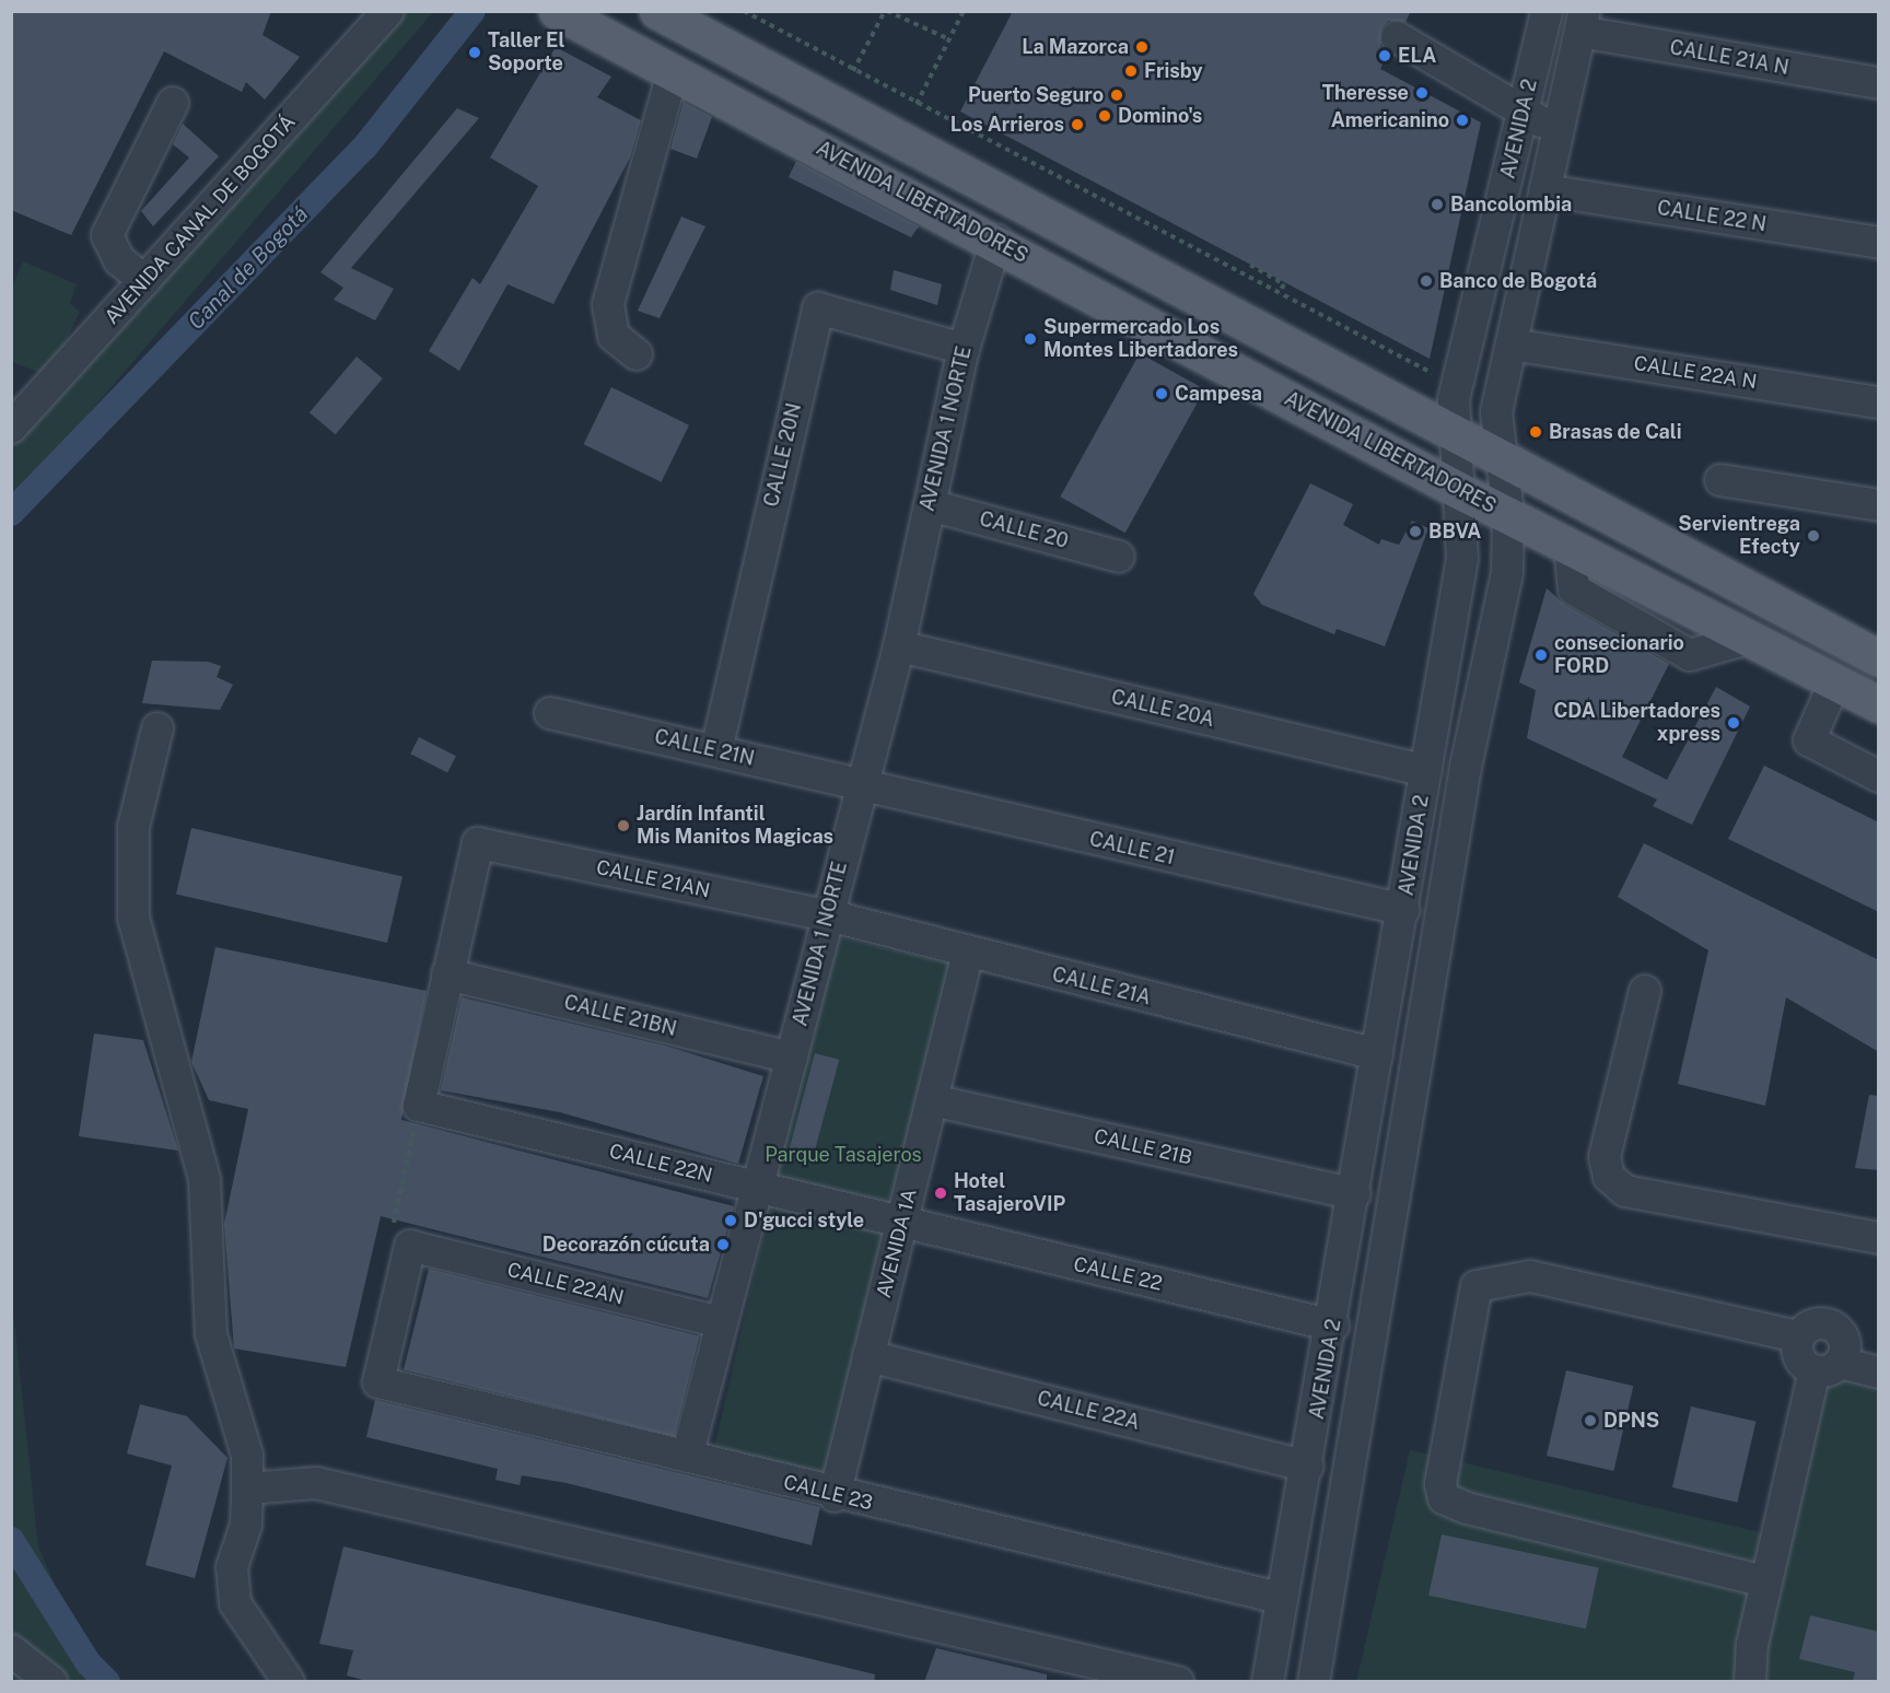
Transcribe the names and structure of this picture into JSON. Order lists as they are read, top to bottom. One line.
{"streets":{"main road":["AVENIDA LIBERTADORES"],"street":["CALLE 21A N","AVENIDA 2","CALLE 22 N","AVENIDA CANAL DE BOGOTÁ","CALLE 22A N","AVENIDA 1 NORTE","CALLE 20N","CALLE 20","CALLE 20A","CALLE 21N","CALLE 21","CALLE 21AN","CALLE 21A","CALLE 21BN","CALLE 21B","CALLE 22N","AVENIDA 1A","CALLE 22","CALLE 22AN","CALLE 22A","CALLE 23"]},"crossings":[["CALLE 21A N","AVENIDA 2"],["AVENIDA 2","AVENIDA LIBERTADORES"],["AVENIDA 2","CALLE 22 N"],["AVENIDA 2","CALLE 22A N"],["AVENIDA 2","CALLE 20A"],["AVENIDA 2","CALLE 21"],["AVENIDA 2","CALLE 21A"],["AVENIDA 2","CALLE 21B"],["AVENIDA 2","CALLE 22"],["AVENIDA 2","CALLE 22A"],["AVENIDA 2","CALLE 23"],["AVENIDA LIBERTADORES","AVENIDA 1 NORTE"],["AVENIDA 1 NORTE","CALLE 20N"],["AVENIDA 1 NORTE","CALLE 20"],["AVENIDA 1 NORTE","CALLE 20A"],["AVENIDA 1 NORTE","CALLE 21N"],["AVENIDA 1 NORTE","CALLE 21"],["AVENIDA 1 NORTE","CALLE 21AN"],["AVENIDA 1 NORTE","CALLE 21A"],["AVENIDA 1 NORTE","CALLE 21BN"],["AVENIDA 1 NORTE","CALLE 22N"],["AVENIDA 1 NORTE","CALLE 22AN"],["AVENIDA 1 NORTE","CALLE 23"],["CALLE 20N","CALLE 21N"],["CALLE 21N","CALLE 21"],["CALLE 21AN","CALLE 21A"],["CALLE 21AN","CALLE 21BN"],["CALLE 21A","AVENIDA 1A"],["CALLE 21B","AVENIDA 1A"],["CALLE 22N","AVENIDA 1A"],["CALLE 22N","CALLE 22"],["AVENIDA 1A","CALLE 22"],["AVENIDA 1A","CALLE 22A"],["AVENIDA 1A","CALLE 23"],["CALLE 22AN","CALLE 23"]],"water":["Canal de Bogotá"],"parks":["Parque Tasajeros"],"places":["La Mazorca","Taller El Soporte","ELA","Frisby","Theresse","Puerto Seguro","Domino's","Americanino","Los Arrieros","Bancolombia","Banco de Bogotá","Supermercado Los Montes Libertadores","Campesa","Brasas de Cali","BBVA","Servientrega Efecty","consecionario FORD","CDA Libertadores xpress","Jardín Infantil Mis Manitos Magicas","Hotel TasajeroVIP","D'gucci style","Decorazón cúcuta","DPNS"]}
